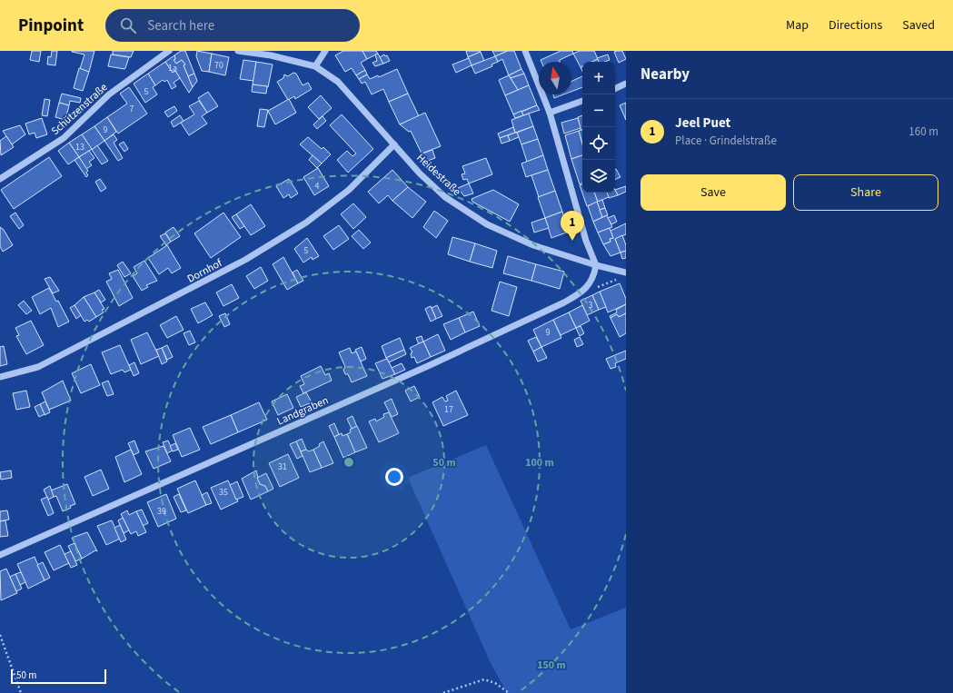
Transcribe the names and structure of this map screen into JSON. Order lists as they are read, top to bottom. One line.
{"streets":{"street":["Schützenstraße","Heidestraße","Dornhof","Landgraben"]},"crossings":[["Heidestraße","Dornhof"],["Heidestraße","Landgraben"]],"house_numbers":["70","1a","5","7","9","13","4","5","3","9","17","31","35","39"],"scale_bar":"50 m","north":"top","page":{"header":"Pinpoint","search":"Search here","nav":["Map","Directions","Saved"],"heading":"Nearby","map_buttons":["+","−"],"list":[{"mark":"1","name":"Jeel Puet","note":"Place · Grindelstraße","value":"160 m"}],"buttons":["Save","Share"],"pins":"1","scale":"50 m"},"rings":["50 m","100 m","150 m"]}
